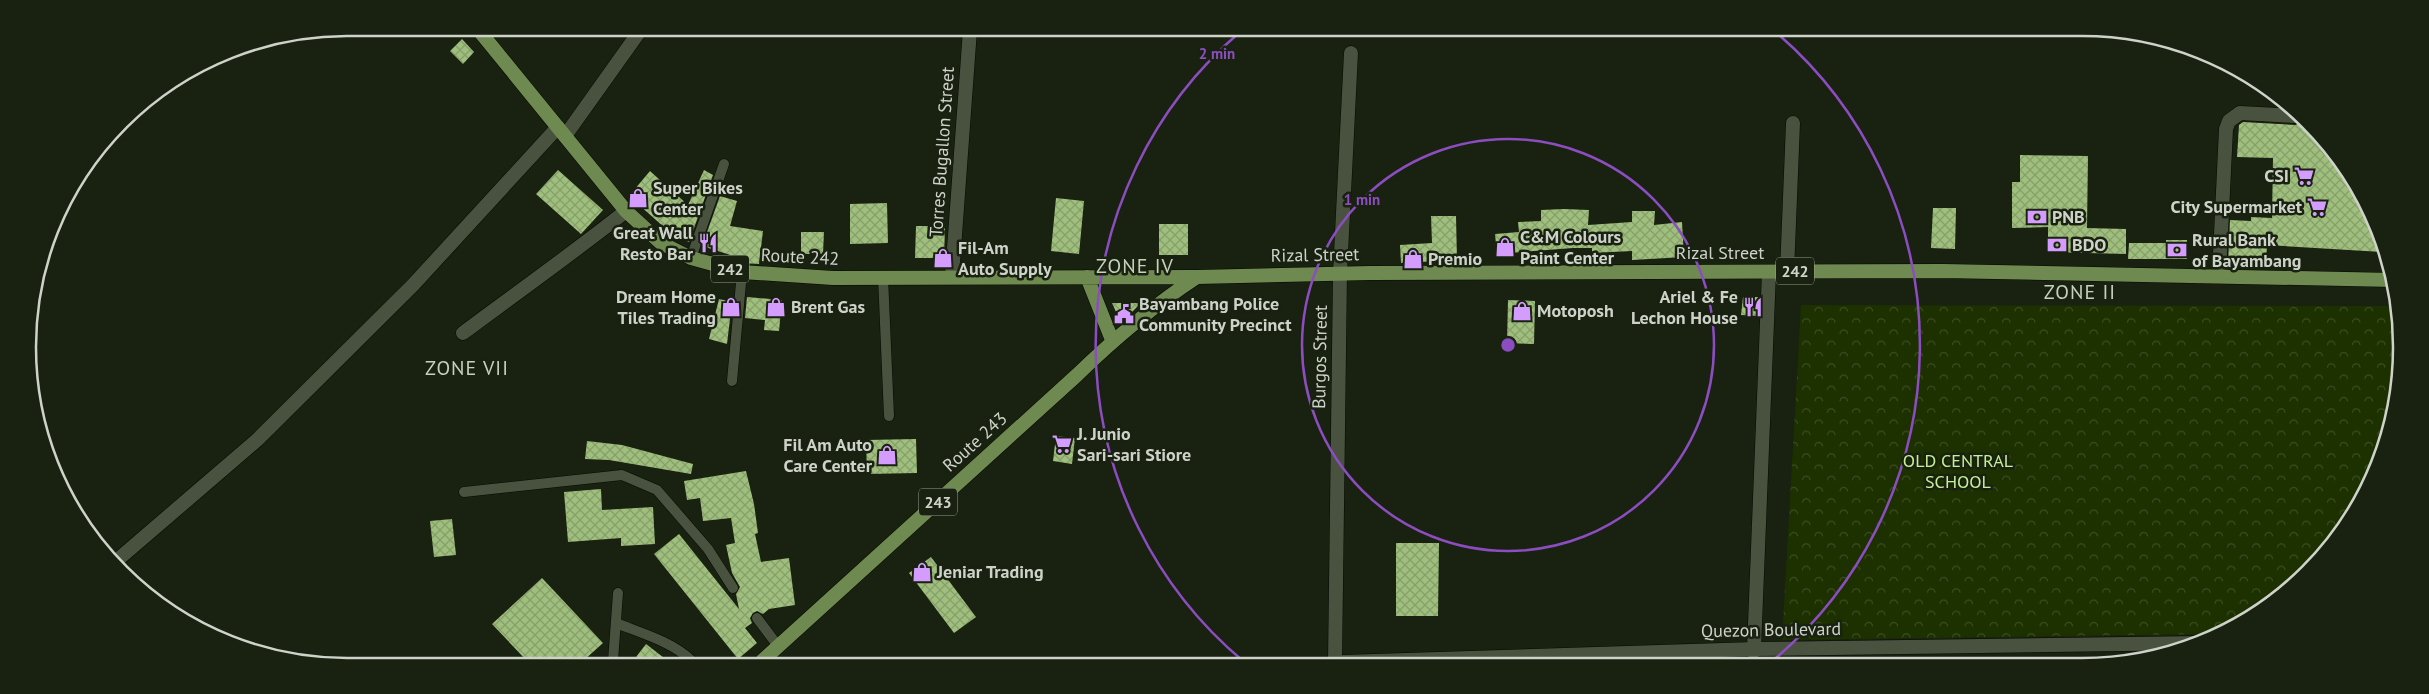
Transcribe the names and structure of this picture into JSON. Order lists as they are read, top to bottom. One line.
{"streets":{"main road":["Rizal Street","Route 242","242","Route 243","243"],"street":["Torres Bugallon Street","Burgos Street","Quezon Boulevard"]},"crossings":[["Torres Bugallon Street","Route 242"],["Rizal Street","Route 242"],["Rizal Street","Burgos Street"],["Rizal Street","Route 243"],["Route 242","Route 243"]],"districts":["ZONE IV","ZONE II","ZONE VII"],"parks":["OLD CENTRAL SCHOOL"],"places":{"supermarket":["CSI","City Supermarket","J. Junio Sari-sari Stiore"],"shop":["Super Bikes Center","C&M Colours Paint Center","Fil-Am Auto Supply","Premio","Dream Home Tiles Trading","Brent Gas","Motoposh","Fil Am Auto Care Center","Jeniar Trading"],"bank":["PNB","BDO","Rural Bank of Bayambang"],"restaurant":["Great Wall Resto Bar","Ariel & Fe Lechon House"],"public building":["Bayambang Police Community Precinct"]},"rings":["2 min","1 min"]}
